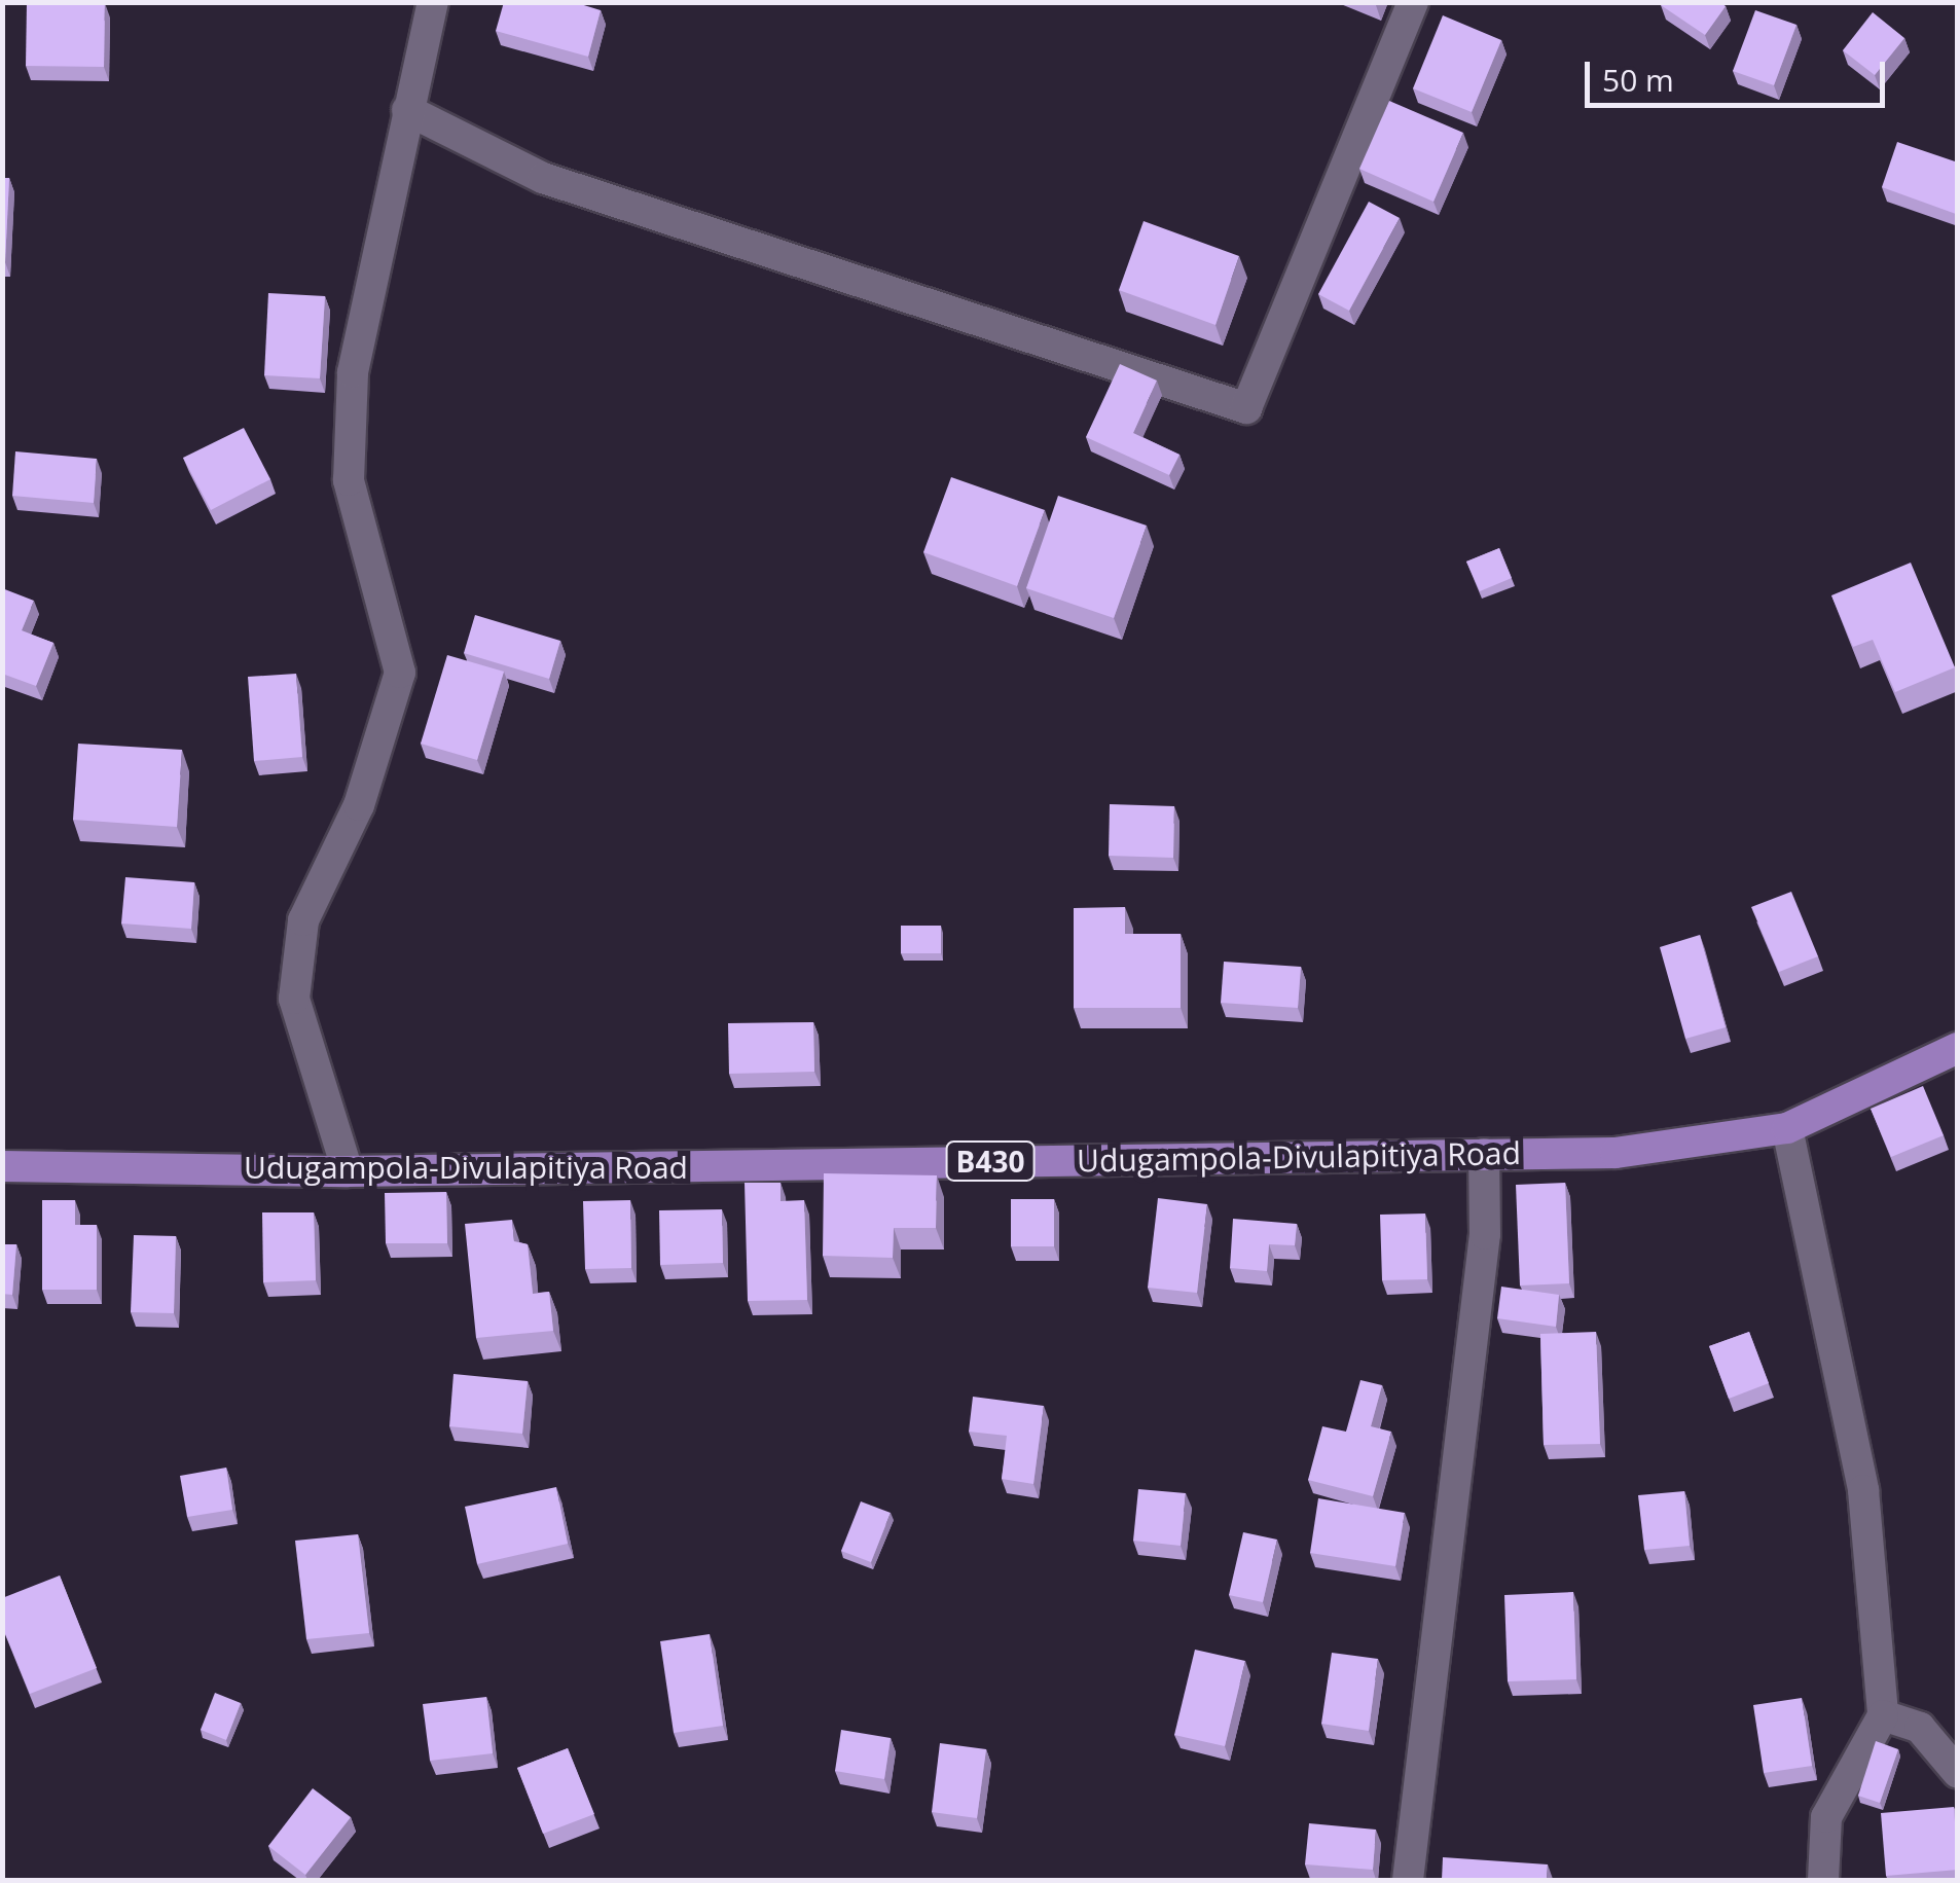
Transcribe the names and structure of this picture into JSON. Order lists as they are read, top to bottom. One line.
{"streets":{"main road":["Udugampola-Divulapitiya Road","B430"]},"scale_bar":"50 m"}
